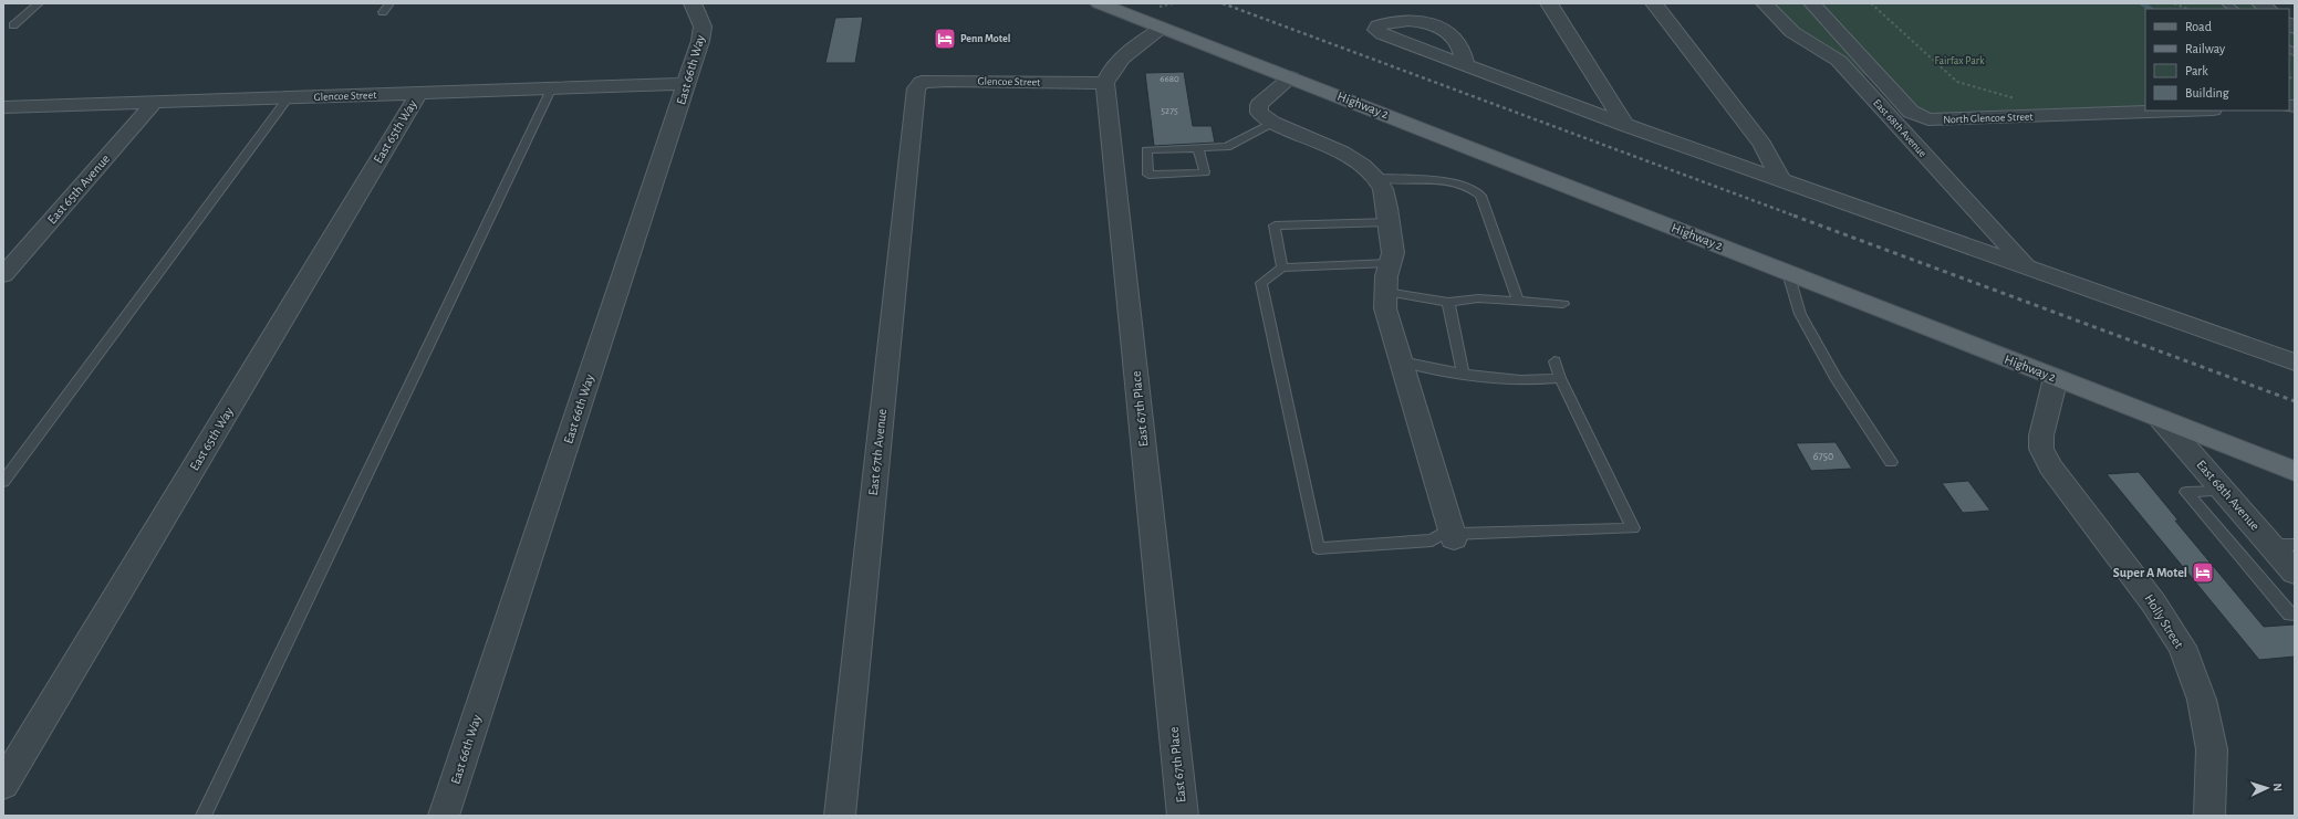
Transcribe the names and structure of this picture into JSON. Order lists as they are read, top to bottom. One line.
{"streets":{"main road":["Highway 2"],"street":["East 66th Way","Glencoe Street","North Glencoe Street","East 68th Avenue","East 65th Way","East 65th Avenue","East 67th Place","East 67th Avenue","Holly Street"]},"crossings":[["East 66th Way","Glencoe Street"],["Glencoe Street","East 65th Way"],["Glencoe Street","East 65th Avenue"],["Glencoe Street","East 67th Place"],["Glencoe Street","East 67th Avenue"],["Highway 2","East 68th Avenue"],["Highway 2","Holly Street"]],"parks":["Fairfax Park"],"places":{"hotel":["Penn Motel","Super A Motel"]},"house_numbers":["6680","5275","6750"],"legend":["Road","Railway","Park","Building"],"north":"right"}
